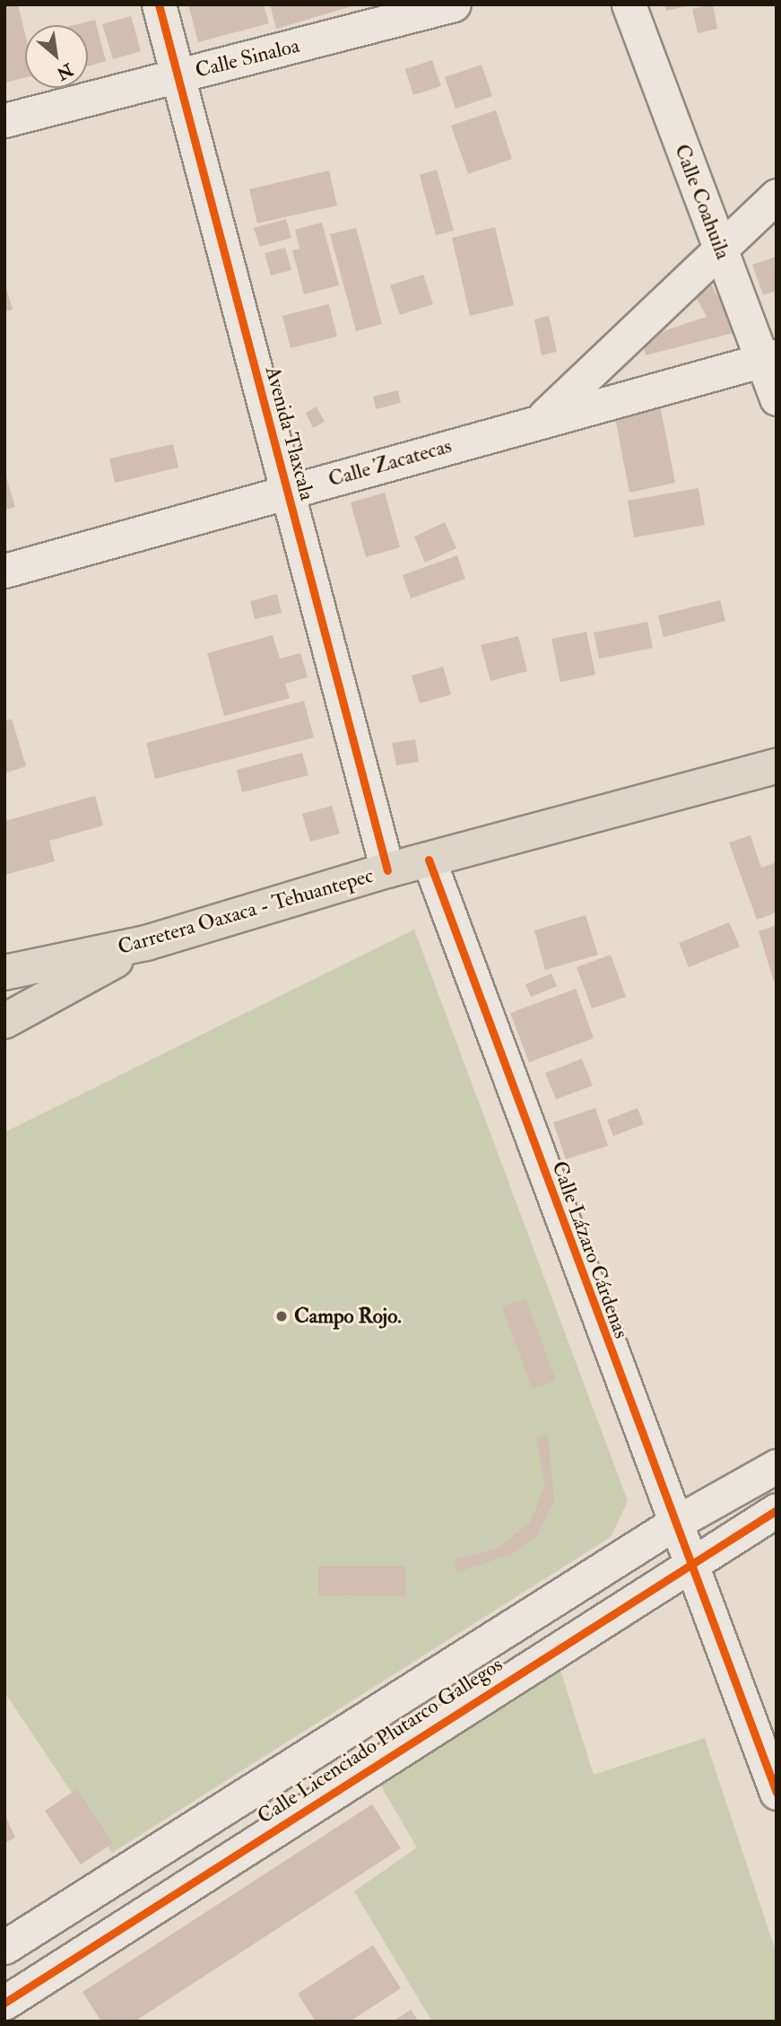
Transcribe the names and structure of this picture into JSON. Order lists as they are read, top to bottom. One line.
{"streets":{"main road":["Carretera Oaxaca - Tehuantepec"],"street":["Calle Sinaloa","Calle Coahuila","Avenida Tlaxcala","Calle Zacatecas","Calle Lázaro Cárdenas","Calle Licenciado Plutarco Gallegos"]},"crossings":[["Calle Sinaloa","Avenida Tlaxcala"],["Calle Coahuila","Calle Zacatecas"],["Avenida Tlaxcala","Calle Zacatecas"],["Avenida Tlaxcala","Carretera Oaxaca - Tehuantepec"],["Carretera Oaxaca - Tehuantepec","Calle Lázaro Cárdenas"],["Calle Lázaro Cárdenas","Calle Licenciado Plutarco Gallegos"]],"places":["Campo Rojo."],"north":"bottom right"}
